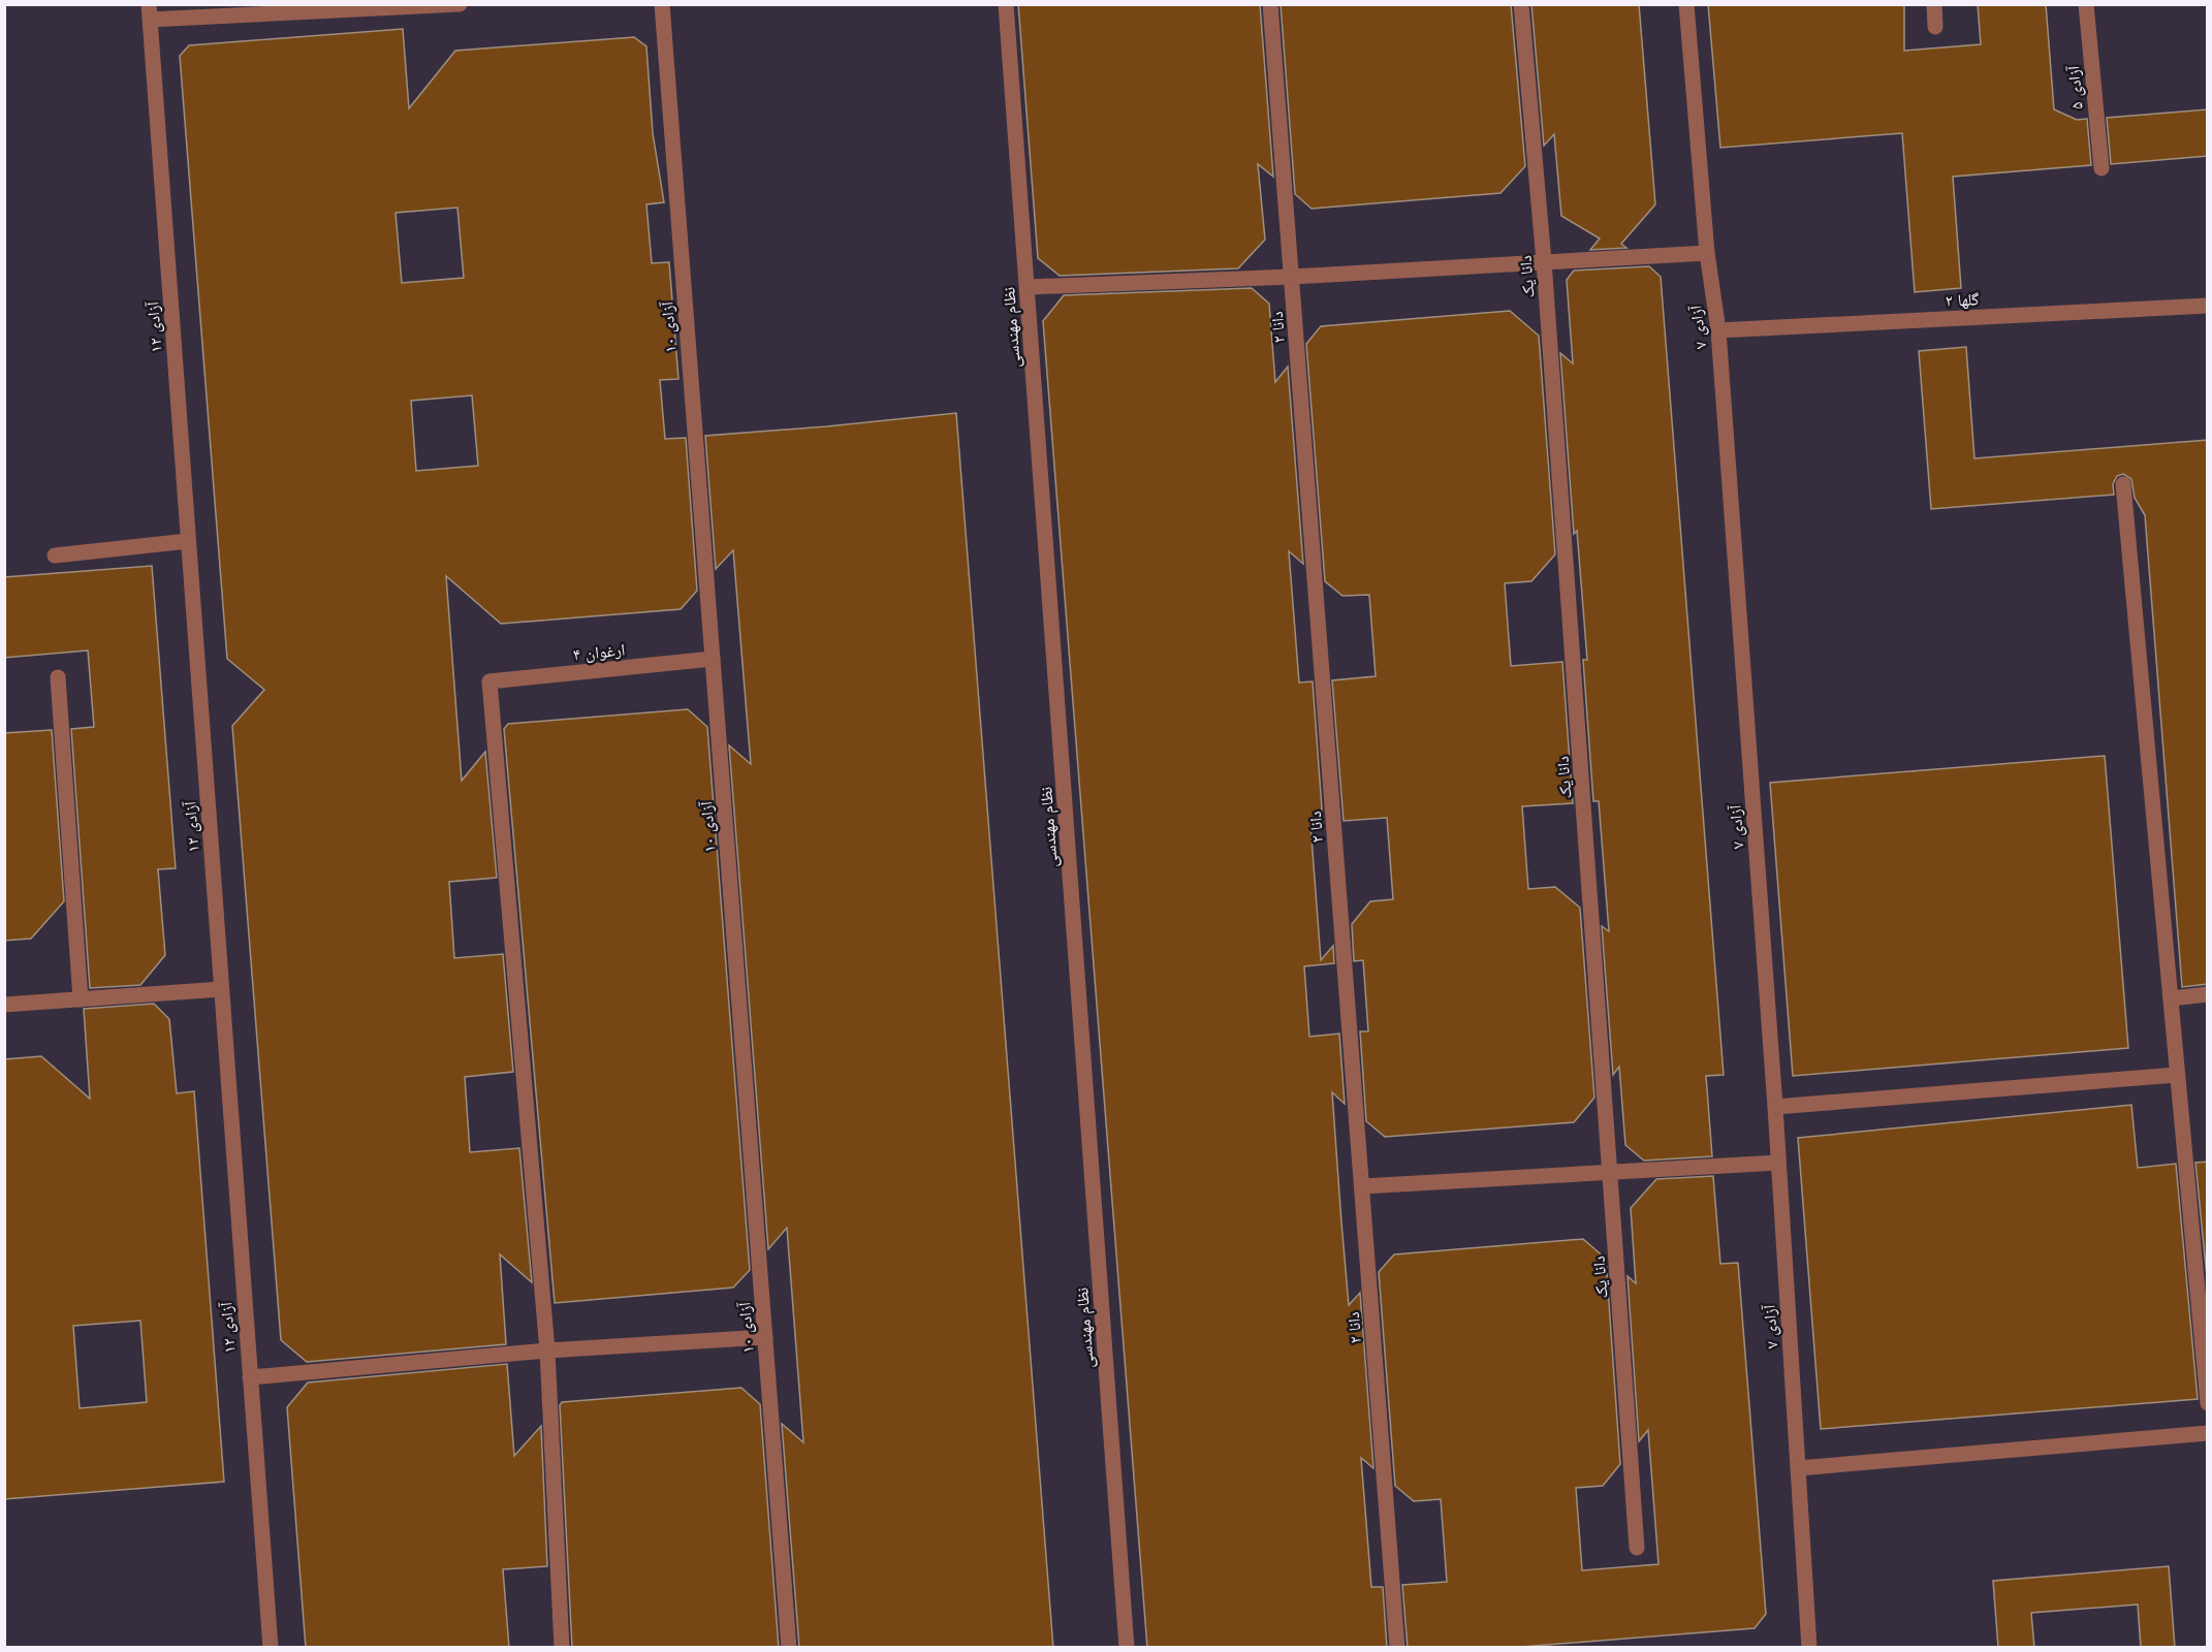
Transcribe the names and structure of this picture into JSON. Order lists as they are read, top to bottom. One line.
{"streets":{"street":["آزادی ۵","دانا یک","گلها ۲","آزادی ۱۲","آزادی ۱۰","نظام مهندسی","دانا ۲","آزادی ۷","ارغوان ۴"]},"crossings":[["گلها ۲","آزادی ۷"],["آزادی ۱۰","ارغوان ۴"]]}
